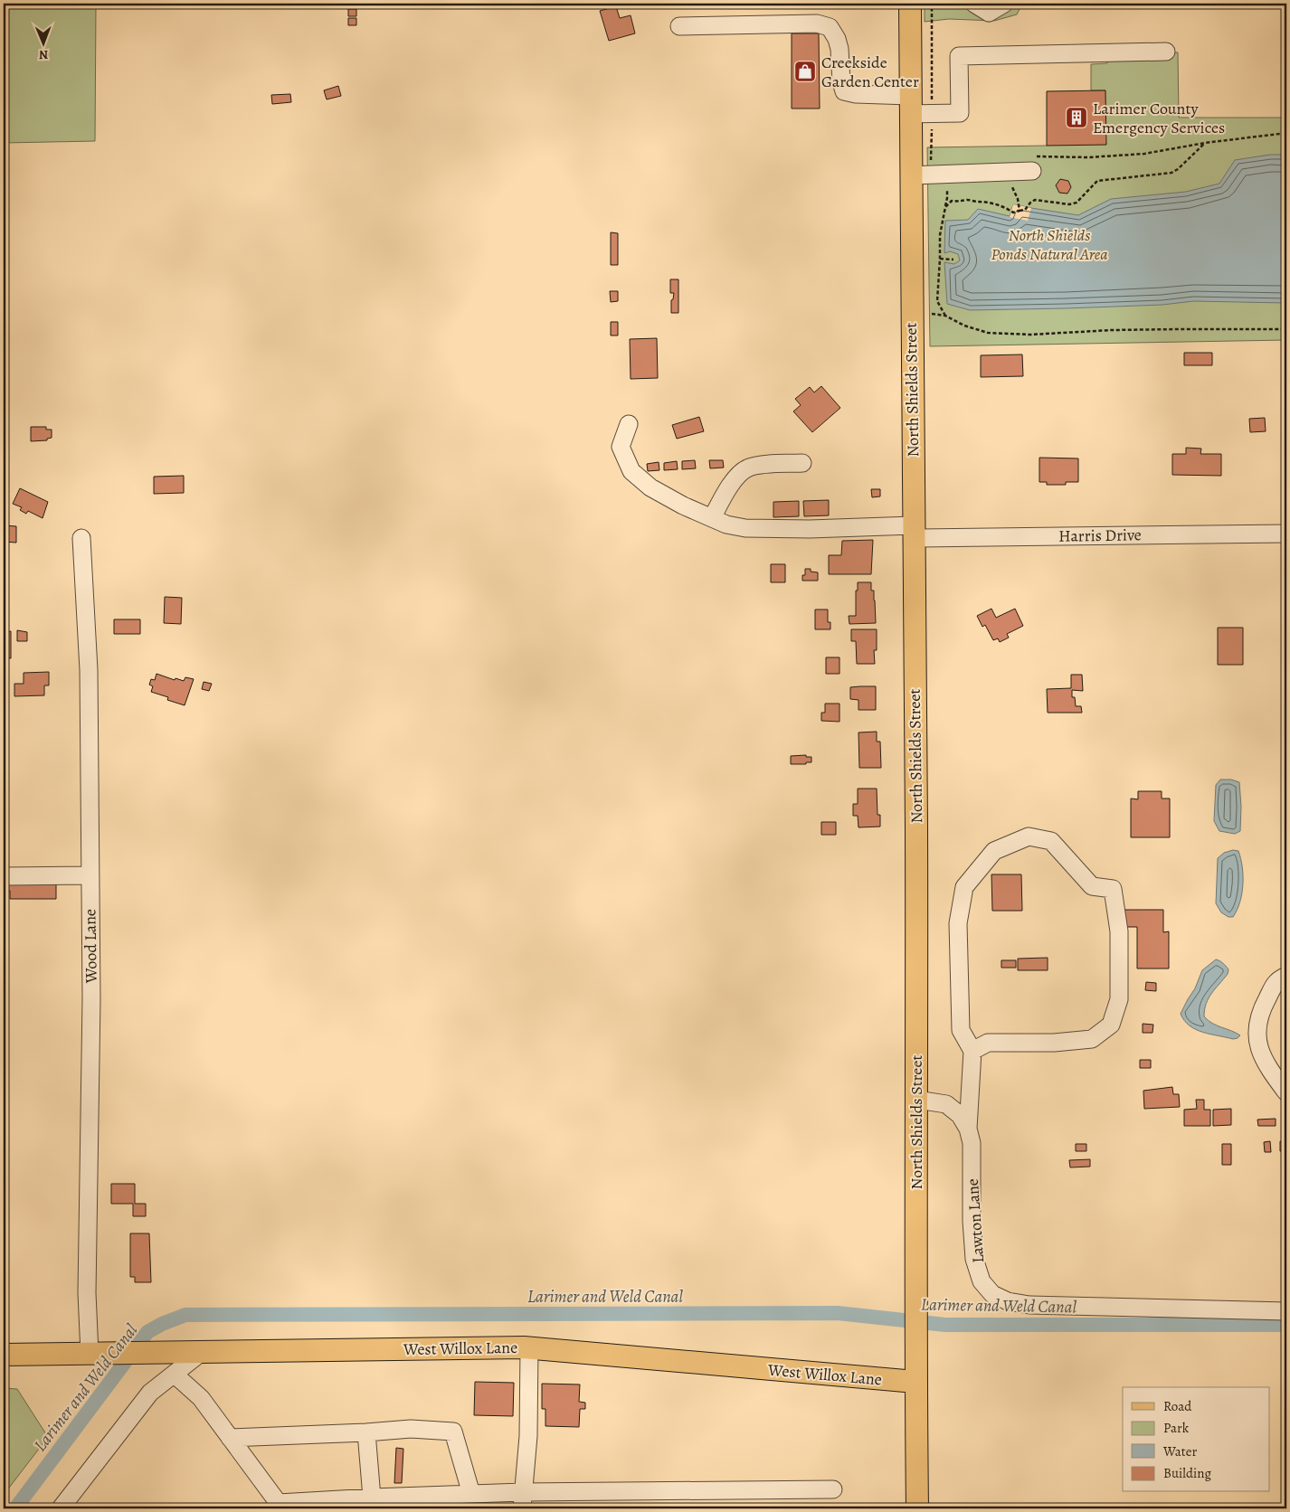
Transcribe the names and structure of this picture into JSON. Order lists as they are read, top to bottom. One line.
{"streets":{"main road":["North Shields Street","West Willox Lane"],"street":["Harris Drive","Wood Lane","Lawton Lane"]},"crossings":[["North Shields Street","Harris Drive"],["North Shields Street","Lawton Lane"],["North Shields Street","West Willox Lane"],["Wood Lane","West Willox Lane"]],"water":["Larimer and Weld Canal"],"parks":["North Shields Ponds Natural Area"],"places":{"shop":["Creekside Garden Center"],"building":["Larimer County Emergency Services"]},"legend":["Road","Park","Water","Building"],"north":"bottom"}
